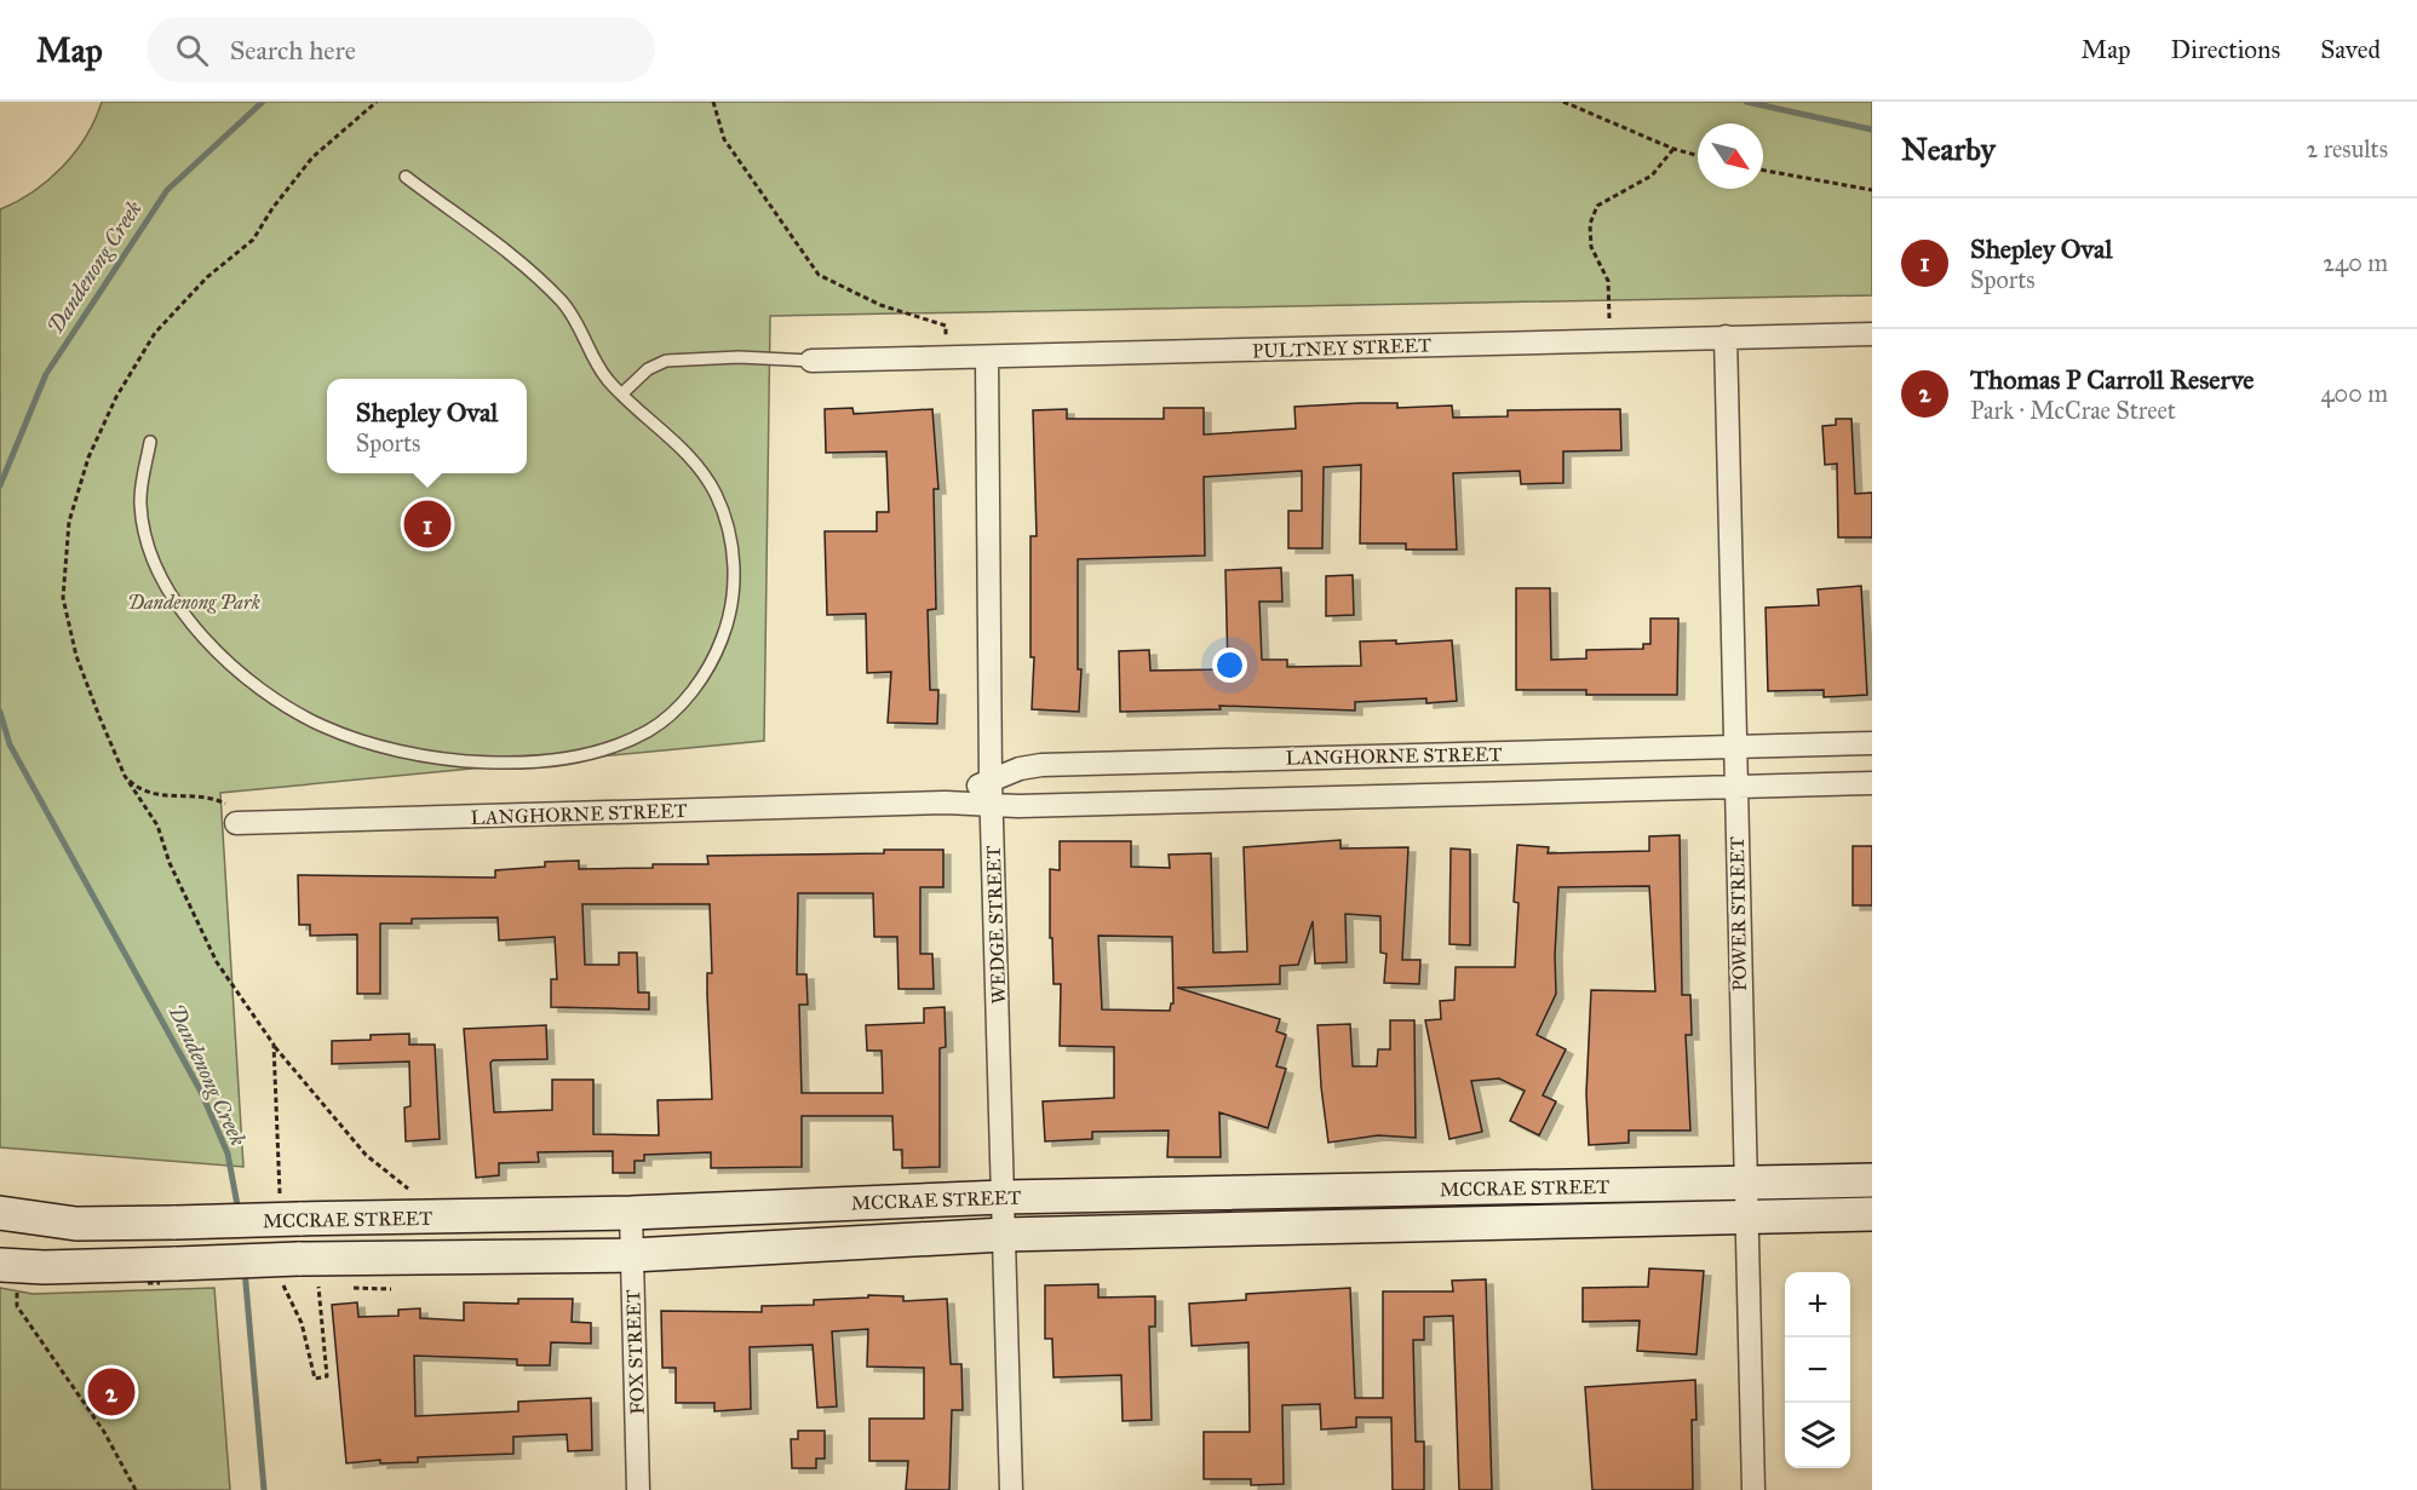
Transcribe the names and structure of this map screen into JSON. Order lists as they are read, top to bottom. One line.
{"streets":{"main road":["MCCRAE STREET"],"street":["PULTNEY STREET","LANGHORNE STREET","POWER STREET","WEDGE STREET","FOX STREET"]},"crossings":[["PULTNEY STREET","POWER STREET"],["PULTNEY STREET","WEDGE STREET"],["LANGHORNE STREET","POWER STREET"],["LANGHORNE STREET","WEDGE STREET"],["POWER STREET","MCCRAE STREET"],["WEDGE STREET","MCCRAE STREET"],["MCCRAE STREET","FOX STREET"]],"water":["Dandenong Creek"],"parks":["Dandenong Park"],"north":"bottom right","page":{"header":"Map","search":"Search here","nav":["Map","Directions","Saved"],"heading":["Nearby","2 results"],"list":[{"mark":"1","name":"Shepley Oval","note":"Sports","value":"240 m"},{"mark":"2","name":"Thomas P Carroll Reserve","note":"Park · McCrae Street","value":"400 m"}],"popup":["Shepley Oval","Sports"],"pins":["1","2"],"map_buttons":["+","−"]}}
